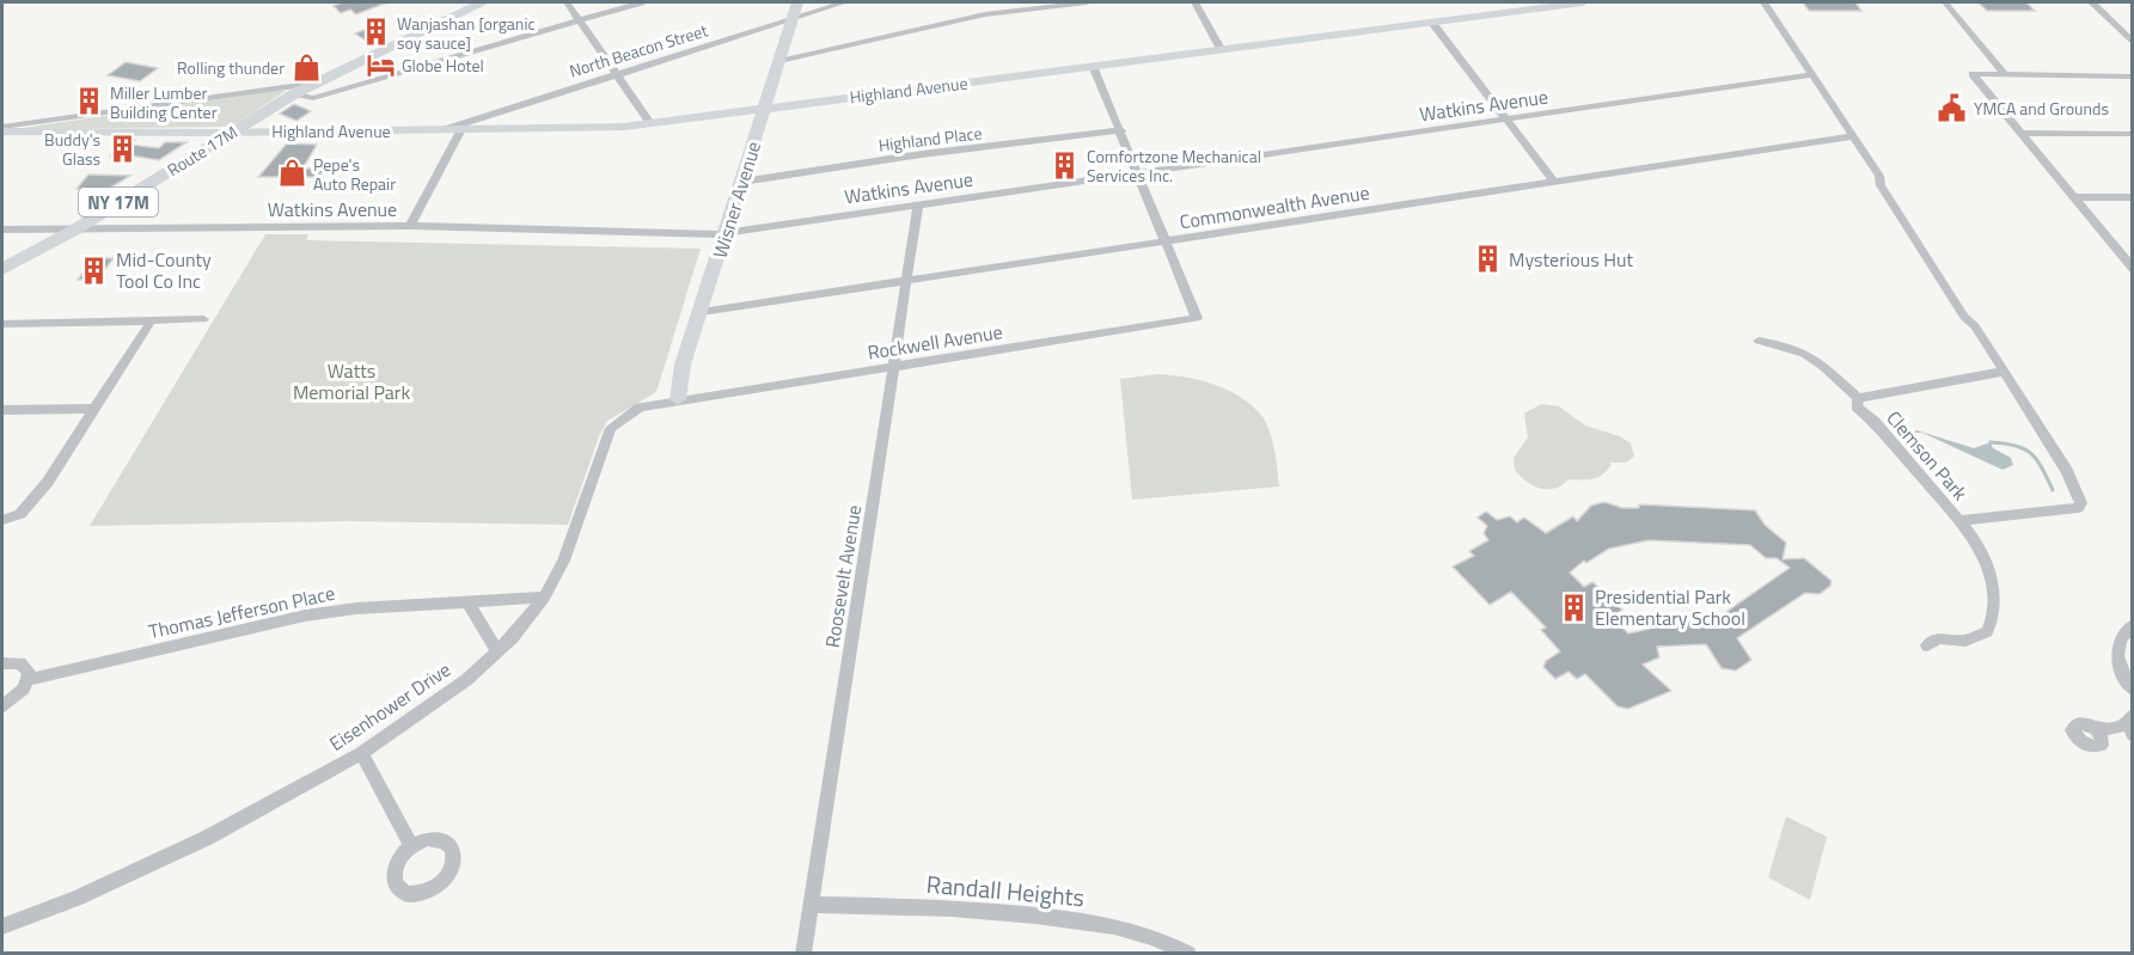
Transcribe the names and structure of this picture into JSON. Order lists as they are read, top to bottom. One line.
{"streets":{"main road":["Route 17M","NY 17M"],"street":["North Beacon Street","Highland Avenue","Watkins Avenue","Highland Place","Wisner Avenue","Commonwealth Avenue","Rockwell Avenue","Clemson Park","Roosevelt Avenue","Thomas Jefferson Place","Eisenhower Drive","Randall Heights"]},"crossings":[["North Beacon Street","Highland Avenue"],["North Beacon Street","Wisner Avenue"],["Highland Avenue","Route 17M"],["Highland Avenue","Wisner Avenue"],["Watkins Avenue","Route 17M"],["Watkins Avenue","Wisner Avenue"],["Watkins Avenue","Clemson Park"],["Watkins Avenue","Roosevelt Avenue"],["Highland Place","Wisner Avenue"],["Route 17M","NY 17M"],["Wisner Avenue","Commonwealth Avenue"],["Wisner Avenue","Rockwell Avenue"],["Wisner Avenue","Eisenhower Drive"],["Commonwealth Avenue","Rockwell Avenue"],["Commonwealth Avenue","Clemson Park"],["Commonwealth Avenue","Roosevelt Avenue"],["Rockwell Avenue","Roosevelt Avenue"],["Rockwell Avenue","Eisenhower Drive"],["Roosevelt Avenue","Randall Heights"],["Thomas Jefferson Place","Eisenhower Drive"]],"parks":["Watts Memorial Park"],"places":{"building":["Wanjashan [organic soy sauce]","Miller Lumber Building Center","Buddy's Glass","Comfortzone Mechanical Services Inc.","Mysterious Hut","Mid-County Tool Co Inc","Presidential Park Elementary School"],"hotel":["Globe Hotel"],"shop":["Rolling thunder","Pepe's Auto Repair"],"public building":["YMCA and Grounds"]}}
